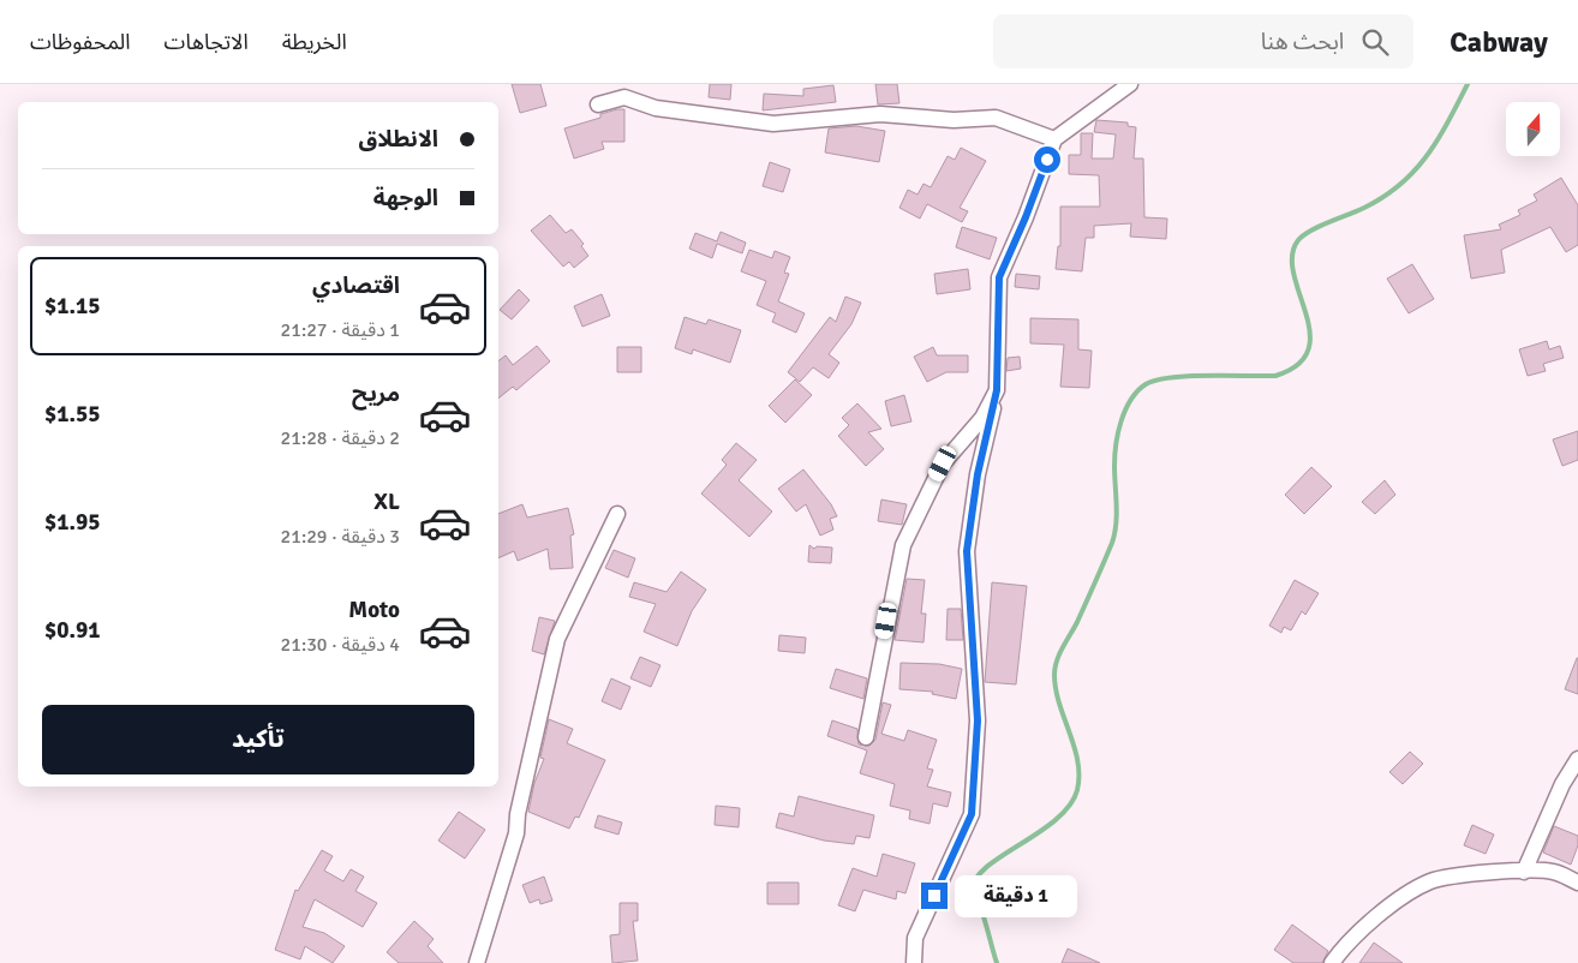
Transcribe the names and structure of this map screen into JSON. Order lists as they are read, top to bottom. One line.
{"north":"top","page":{"header":"Cabway","search":"ابحث هنا","nav":["الخريطة","الاتجاهات","المحفوظات"],"banner":["الانطلاق","الوجهة"],"list":[{"name":"اقتصادي","note":"1 دقيقة · 21:27","value":"$1.15"},{"name":"مريح","note":"2 دقيقة · 21:28","value":"$1.55"},{"name":"XL","note":"3 دقيقة · 21:29","value":"$1.95"},{"name":"Moto","note":"4 دقيقة · 21:30","value":"$0.91"}],"buttons":"تأكيد","bubble":"1 دقيقة"}}
